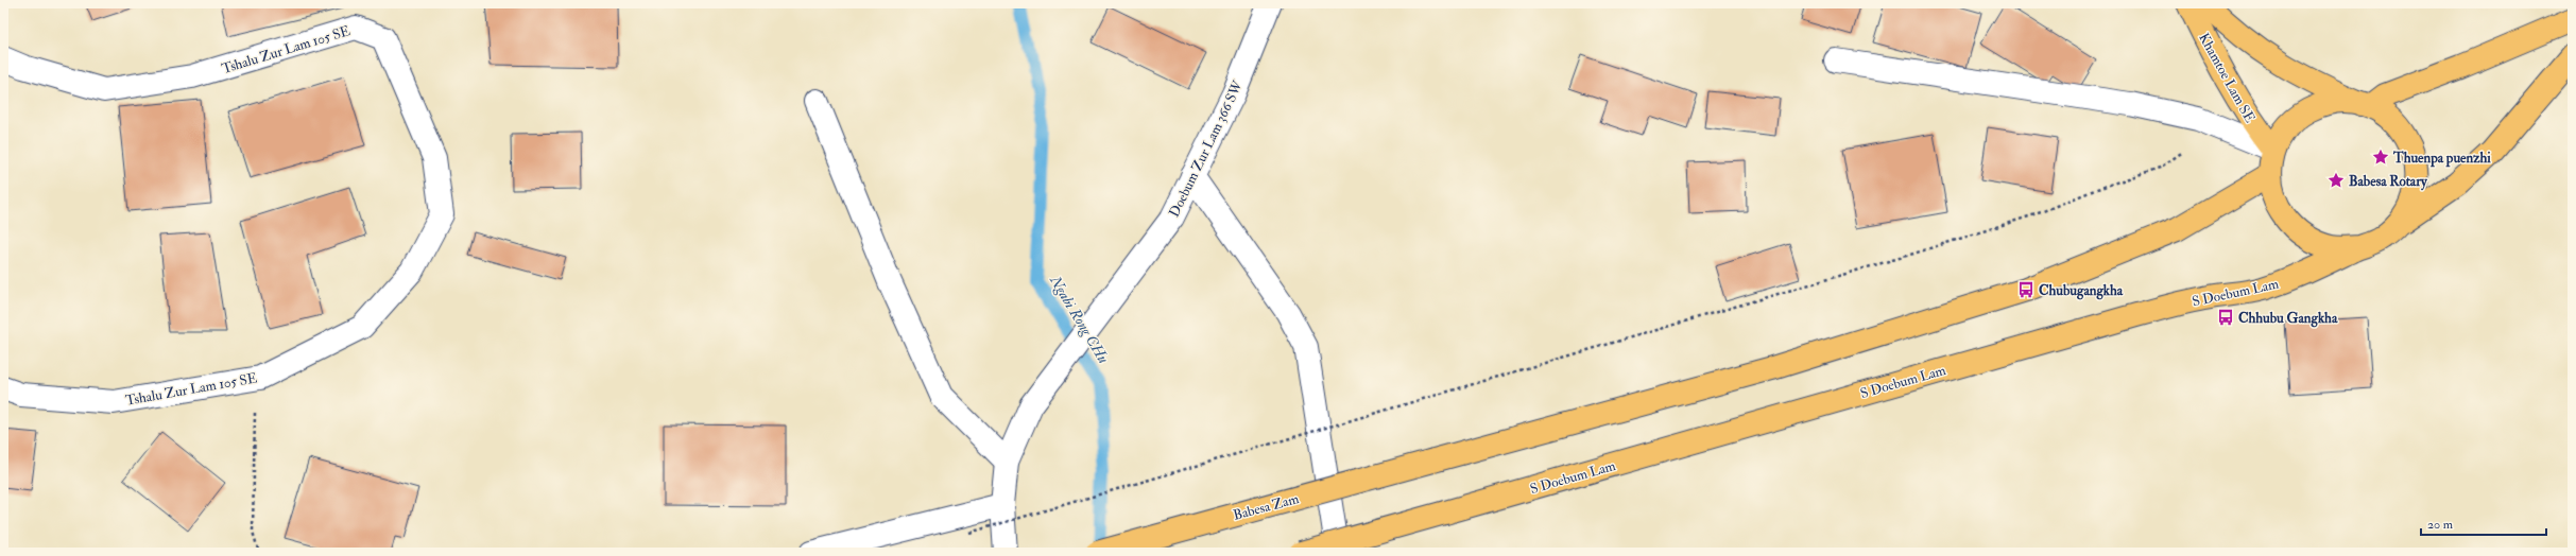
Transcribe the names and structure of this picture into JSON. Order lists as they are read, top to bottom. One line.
{"streets":{"main road":["Khamtoe Lam SE","S Doebum Lam","Babesa Zam"],"street":["Tshalu Zur Lam 105 SE","Doebum Zur Lam 366 SW"]},"crossings":[["Khamtoe Lam SE","S Doebum Lam"],["Khamtoe Lam SE","Babesa Zam"],["S Doebum Lam","Babesa Zam"]],"water":["Ngabi Rong CHu"],"places":{"place":["Thuenpa puenzhi","Babesa Rotary"],"bus stop":["Chubugangkha","Chhubu Gangkha"]},"scale_bar":"20 m"}
